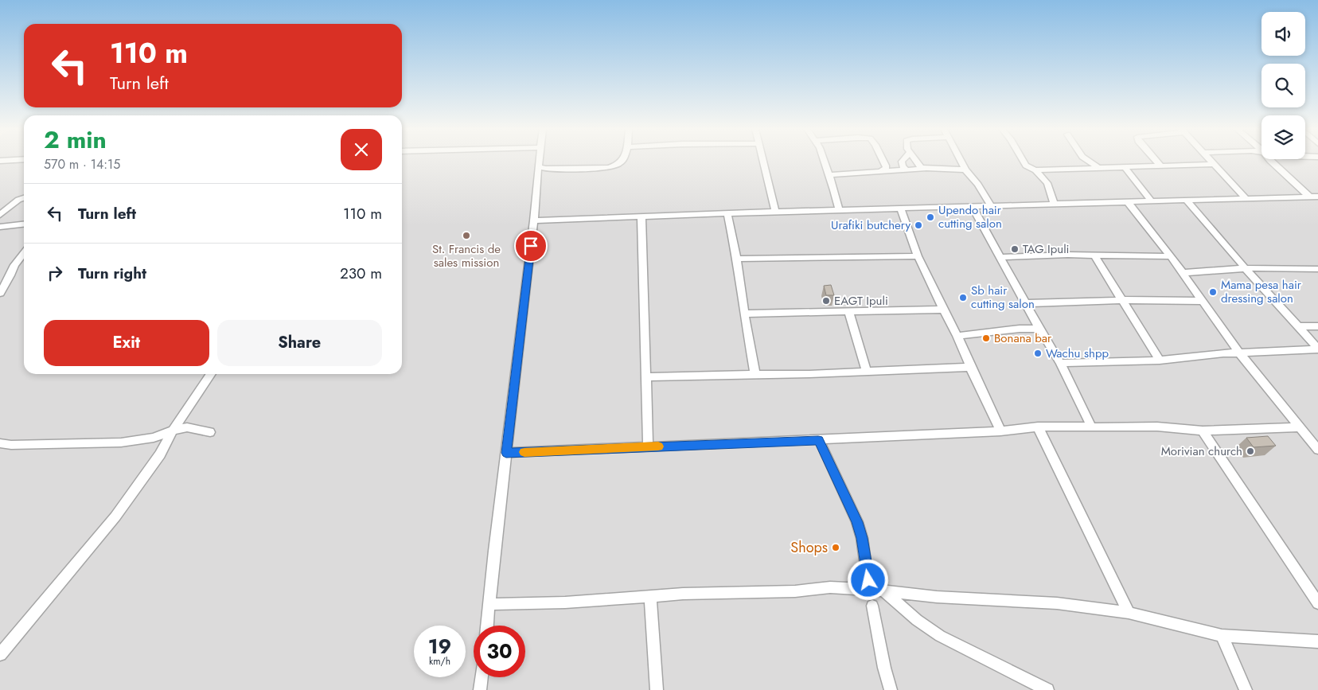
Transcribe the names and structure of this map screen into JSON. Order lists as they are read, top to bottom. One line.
{"places":["Upendo hair cutting salon","Urafiki butchery","St. Francis de sales mission","TAG Ipuli","Mama pesa hair dressing salon","Sb hair cutting salon","EAGT Ipuli","Bonana bar","Wachu shpp","Morivian church","Shops"],"page":{"turn":["110 m","Turn left"],"heading":["2 min","570 m · 14:15"],"list":[{"name":"Turn left","value":"110 m"},{"name":"Turn right","value":"230 m"}],"buttons":["Exit","Share"],"speed":"19 km/h","limit":"30"}}
